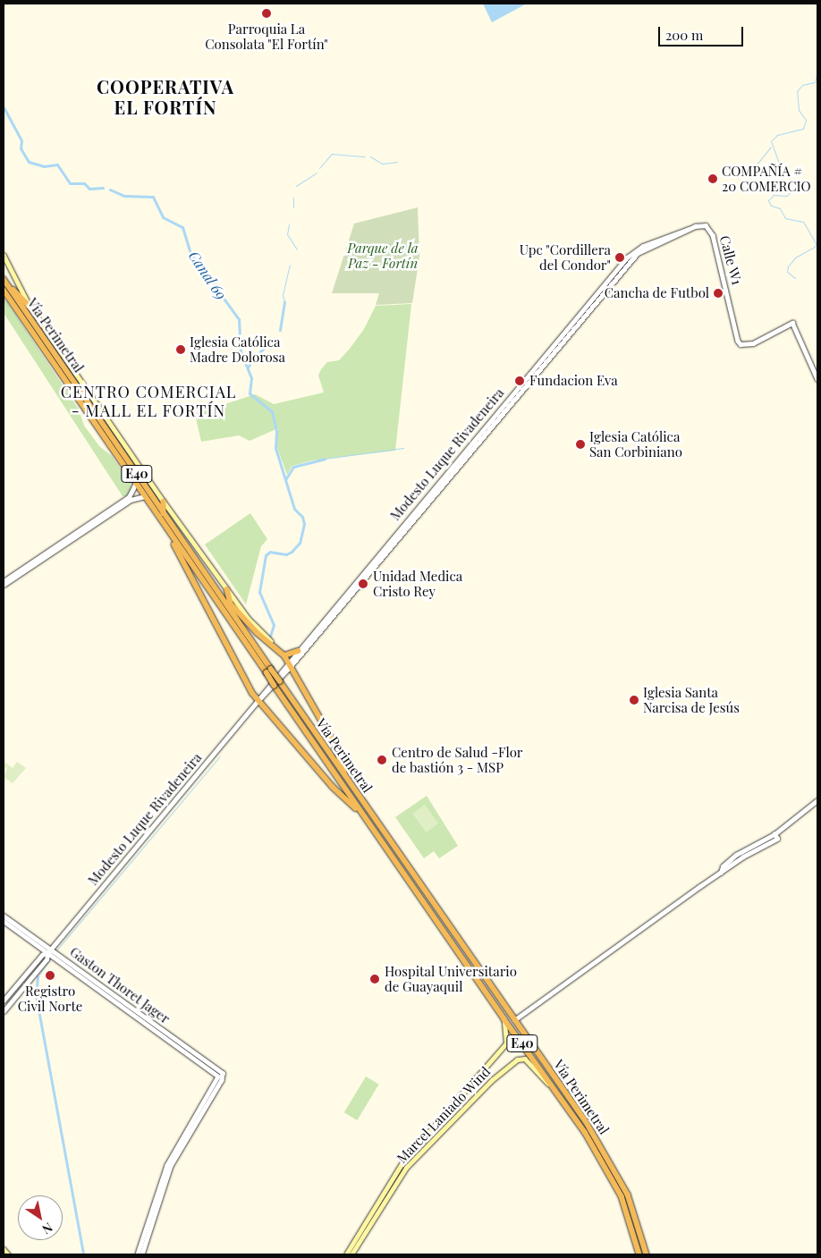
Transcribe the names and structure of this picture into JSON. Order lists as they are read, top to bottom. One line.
{"streets":{"highway":["Vía Perimetral","E40"],"main road":["Marcel Laniado Wind"],"street":["Calle W1","Modesto Luque Rivadeneira","Gaston Thoret Jager"]},"crossings":[["Calle W1","Modesto Luque Rivadeneira"],["Vía Perimetral","Marcel Laniado Wind"],["Modesto Luque Rivadeneira","Gaston Thoret Jager"]],"districts":["COOPERATIVA EL FORTÍN","CENTRO COMERCIAL - MALL EL FORTÍN"],"water":["Canal 69"],"parks":["Parque de la Paz - Fortín"],"places":["Parroquia La Consolata \"El Fortín\"","COMPAÑÍA # 20 COMERCIO","Upc \"Cordillera del Condor\"","Cancha de Futbol","Iglesia Católica Madre Dolorosa","Fundacion Eva","Iglesia Católica San Corbiniano","Unidad Medica Cristo Rey","Iglesia Santa Narcisa de Jesús","Centro de Salud -Flor de bastión 3 - MSP","Registro Civil Norte","Hospital Universitario de Guayaquil"],"scale_bar":"200 m","north":"bottom right"}
